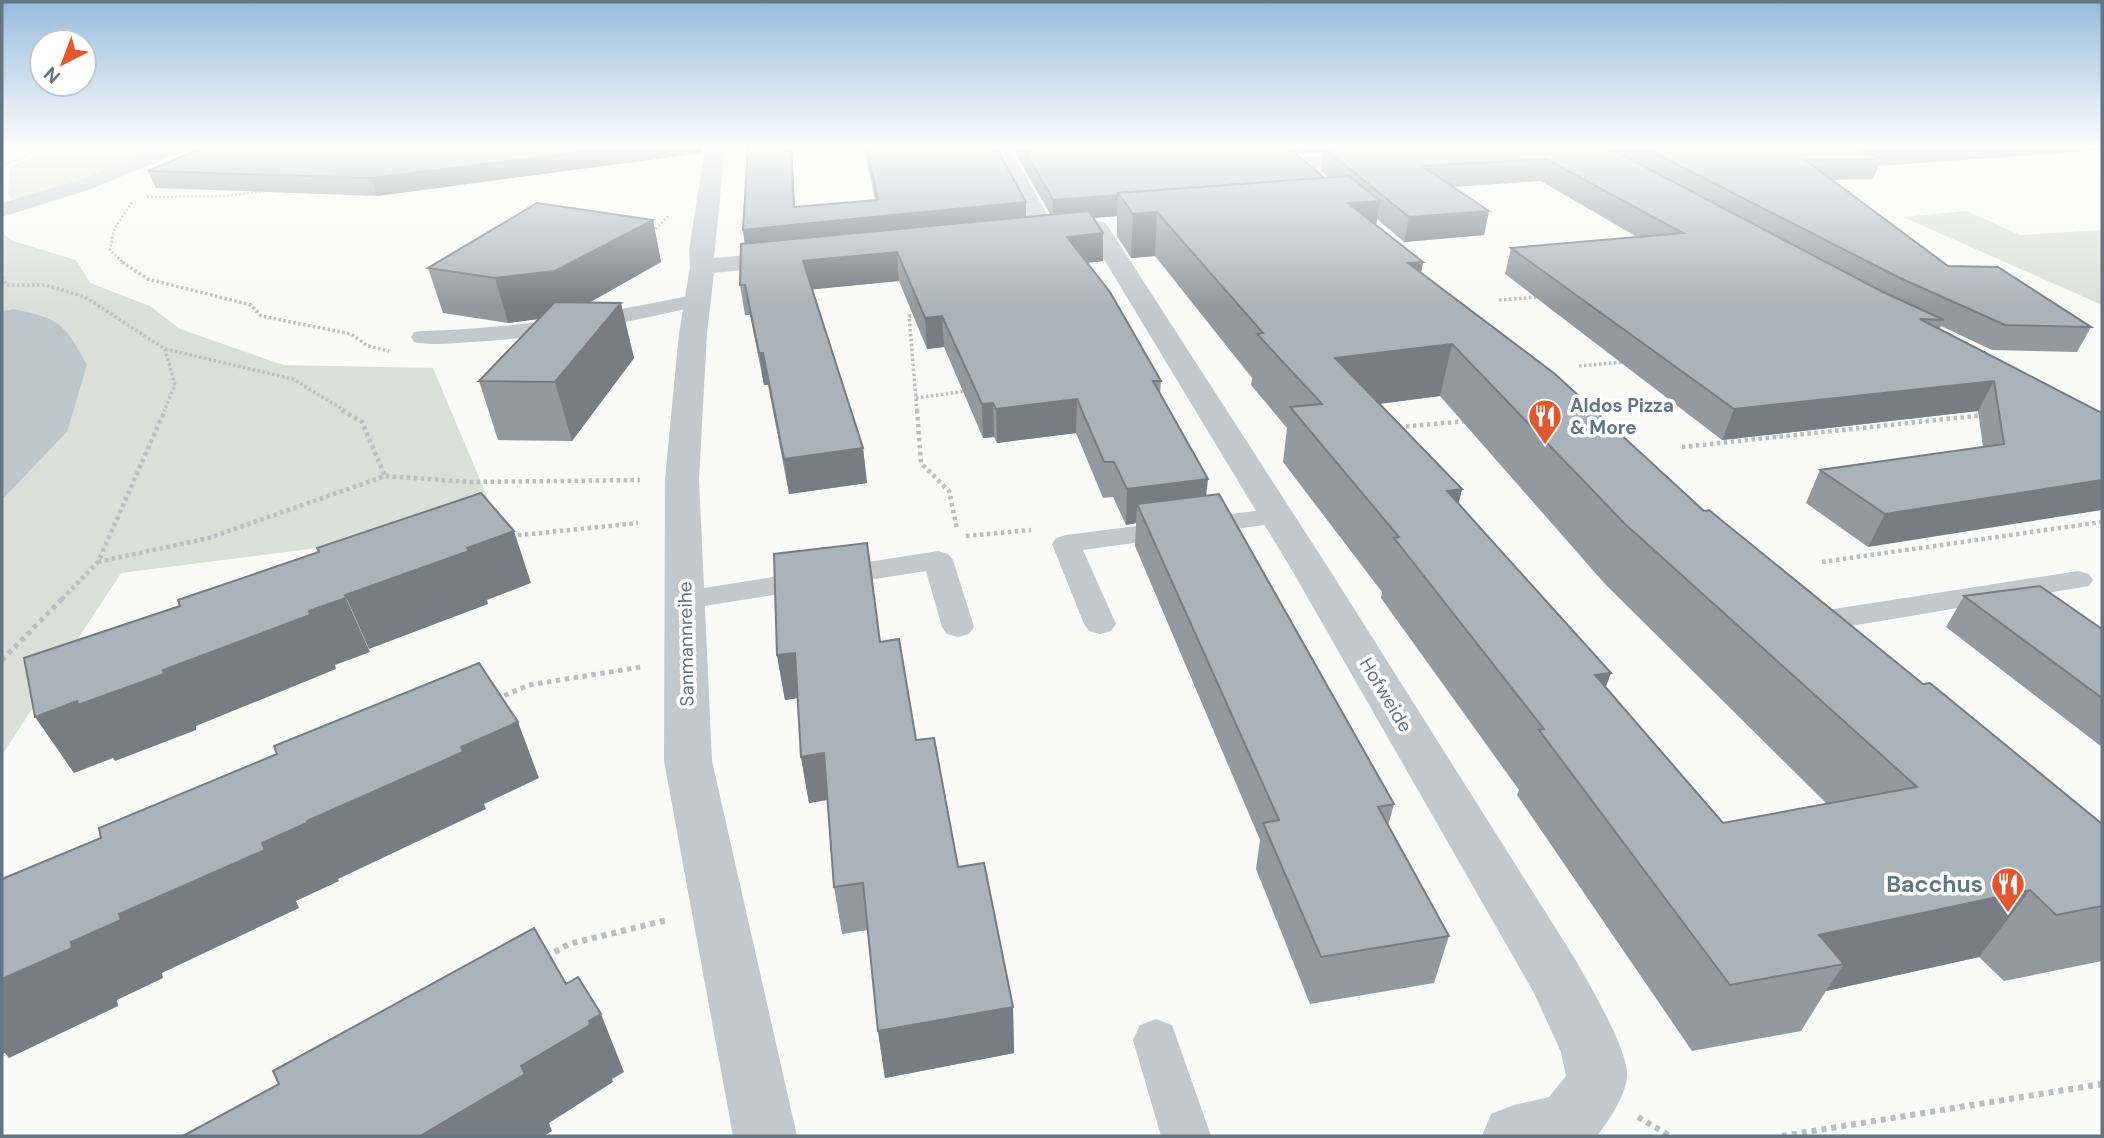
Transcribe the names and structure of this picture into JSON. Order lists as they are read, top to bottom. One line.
{"streets":{"street":["Sanmannreihe","Hofweide"]},"places":{"restaurant":["Aldos Pizza & More","Bacchus"]},"north":"bottom left"}
